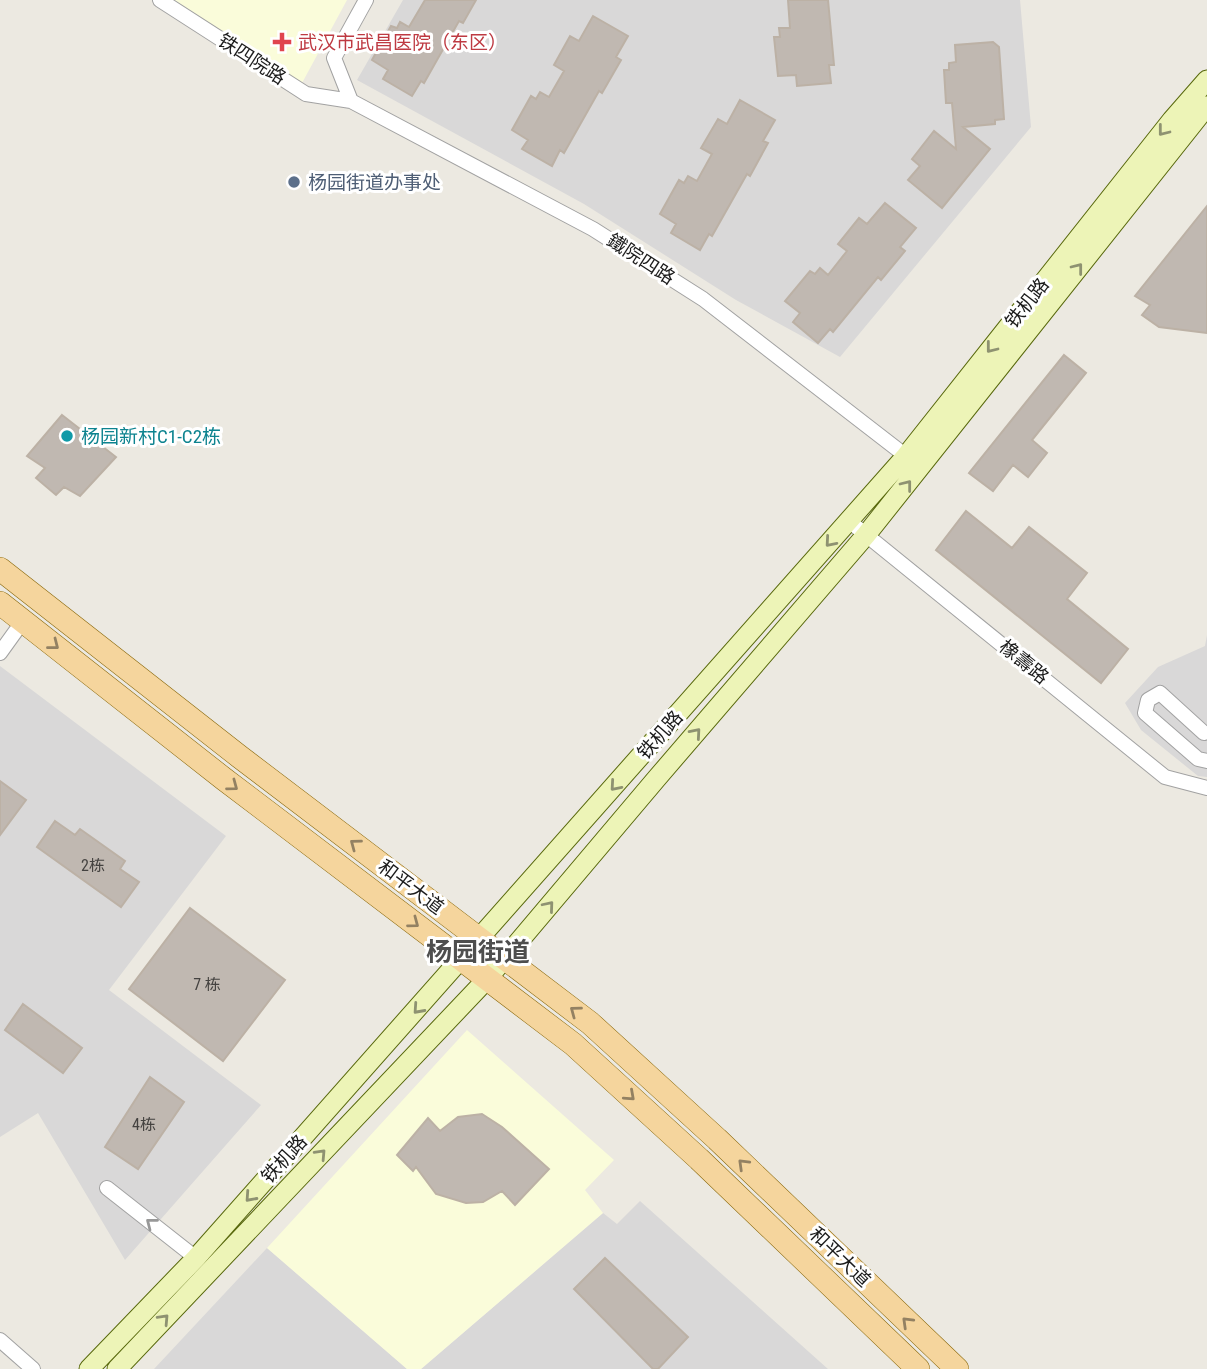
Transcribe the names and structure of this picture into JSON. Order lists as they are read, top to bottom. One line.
{"streets":{"main road":["铁机路","和平大道"],"street":["铁四院路","鐵院四路","橡壽路"]},"crossings":[["铁四院路","鐵院四路"],["鐵院四路","铁机路"],["铁机路","橡壽路"],["铁机路","和平大道"]],"districts":["杨园街道"],"places":{"health":["武汉市武昌医院（东区）"],"other":["杨园街道办事处","杨园新村C1-C2栋"]},"house_numbers":["2栋","7 栋","4栋"]}
